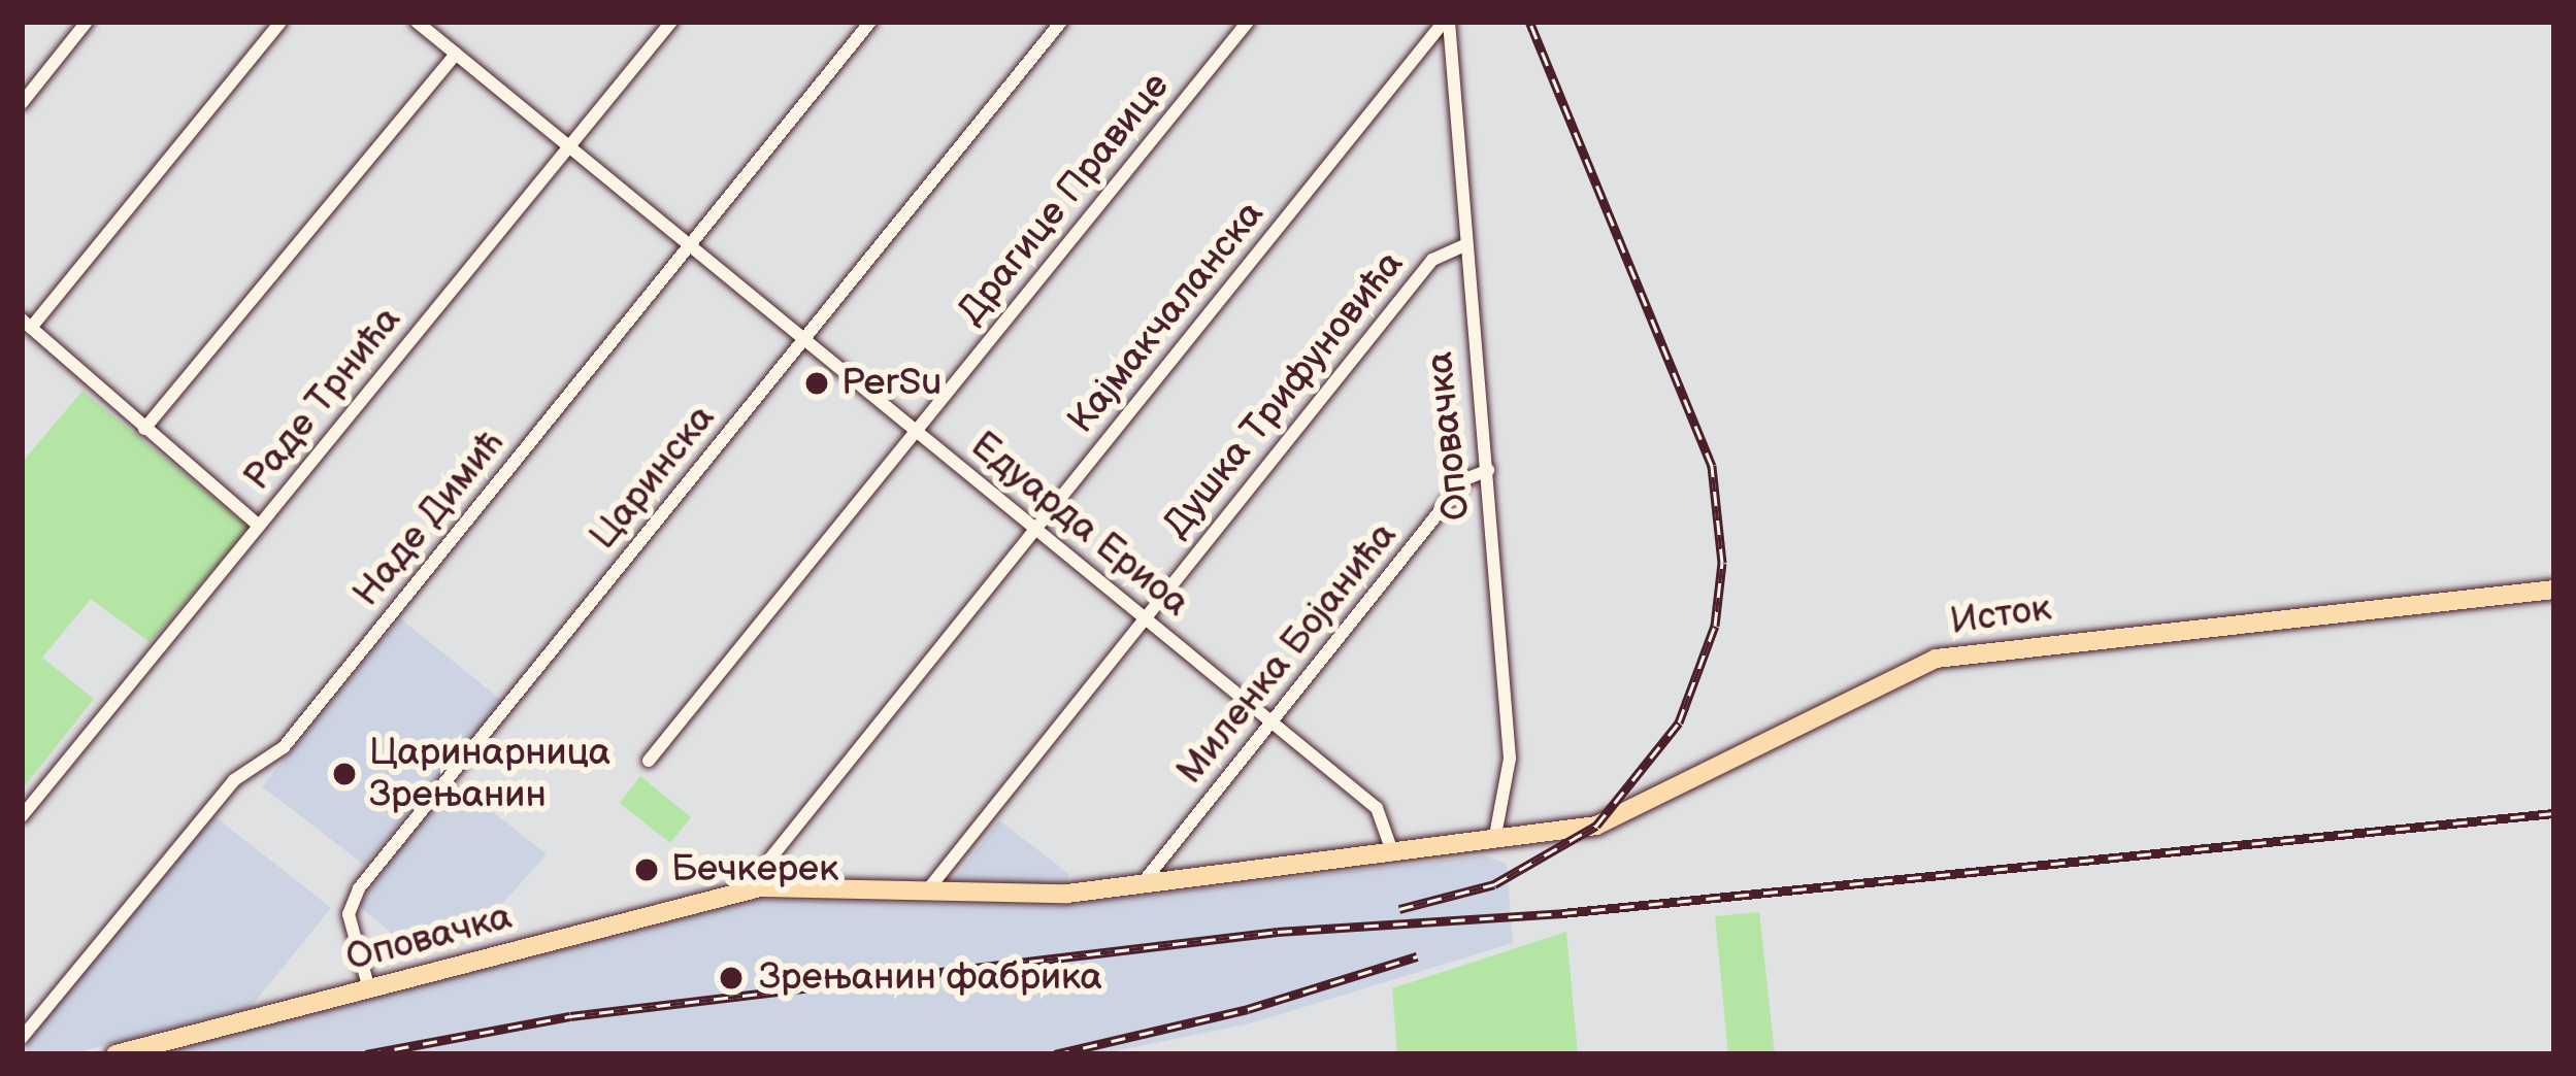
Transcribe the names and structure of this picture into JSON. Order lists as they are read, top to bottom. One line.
{"streets":{"main road":["Оповачка","Исток"],"street":["Драгице Правице","Кајмакчаланска","Душка Трифуновића","Раде Трнића","Царинска","Наде Димић","Едуарда Ериоа","Миленка Бојанића"]},"crossings":[["Драгице Правице","Едуарда Ериоа"],["Кајмакчаланска","Оповачка"],["Кајмакчаланска","Едуарда Ериоа"],["Душка Трифуновића","Оповачка"],["Душка Трифуновића","Едуарда Ериоа"],["Раде Трнића","Едуарда Ериоа"],["Оповачка","Царинска"],["Оповачка","Исток"],["Оповачка","Миленка Бојанића"],["Царинска","Едуарда Ериоа"],["Наде Димић","Едуарда Ериоа"],["Едуарда Ериоа","Исток"],["Едуарда Ериоа","Миленка Бојанића"],["Исток","Миленка Бојанића"]],"places":["PerSu","Царинарница Зрењанин","Бечкерек","Зрењанин фабрика"]}
